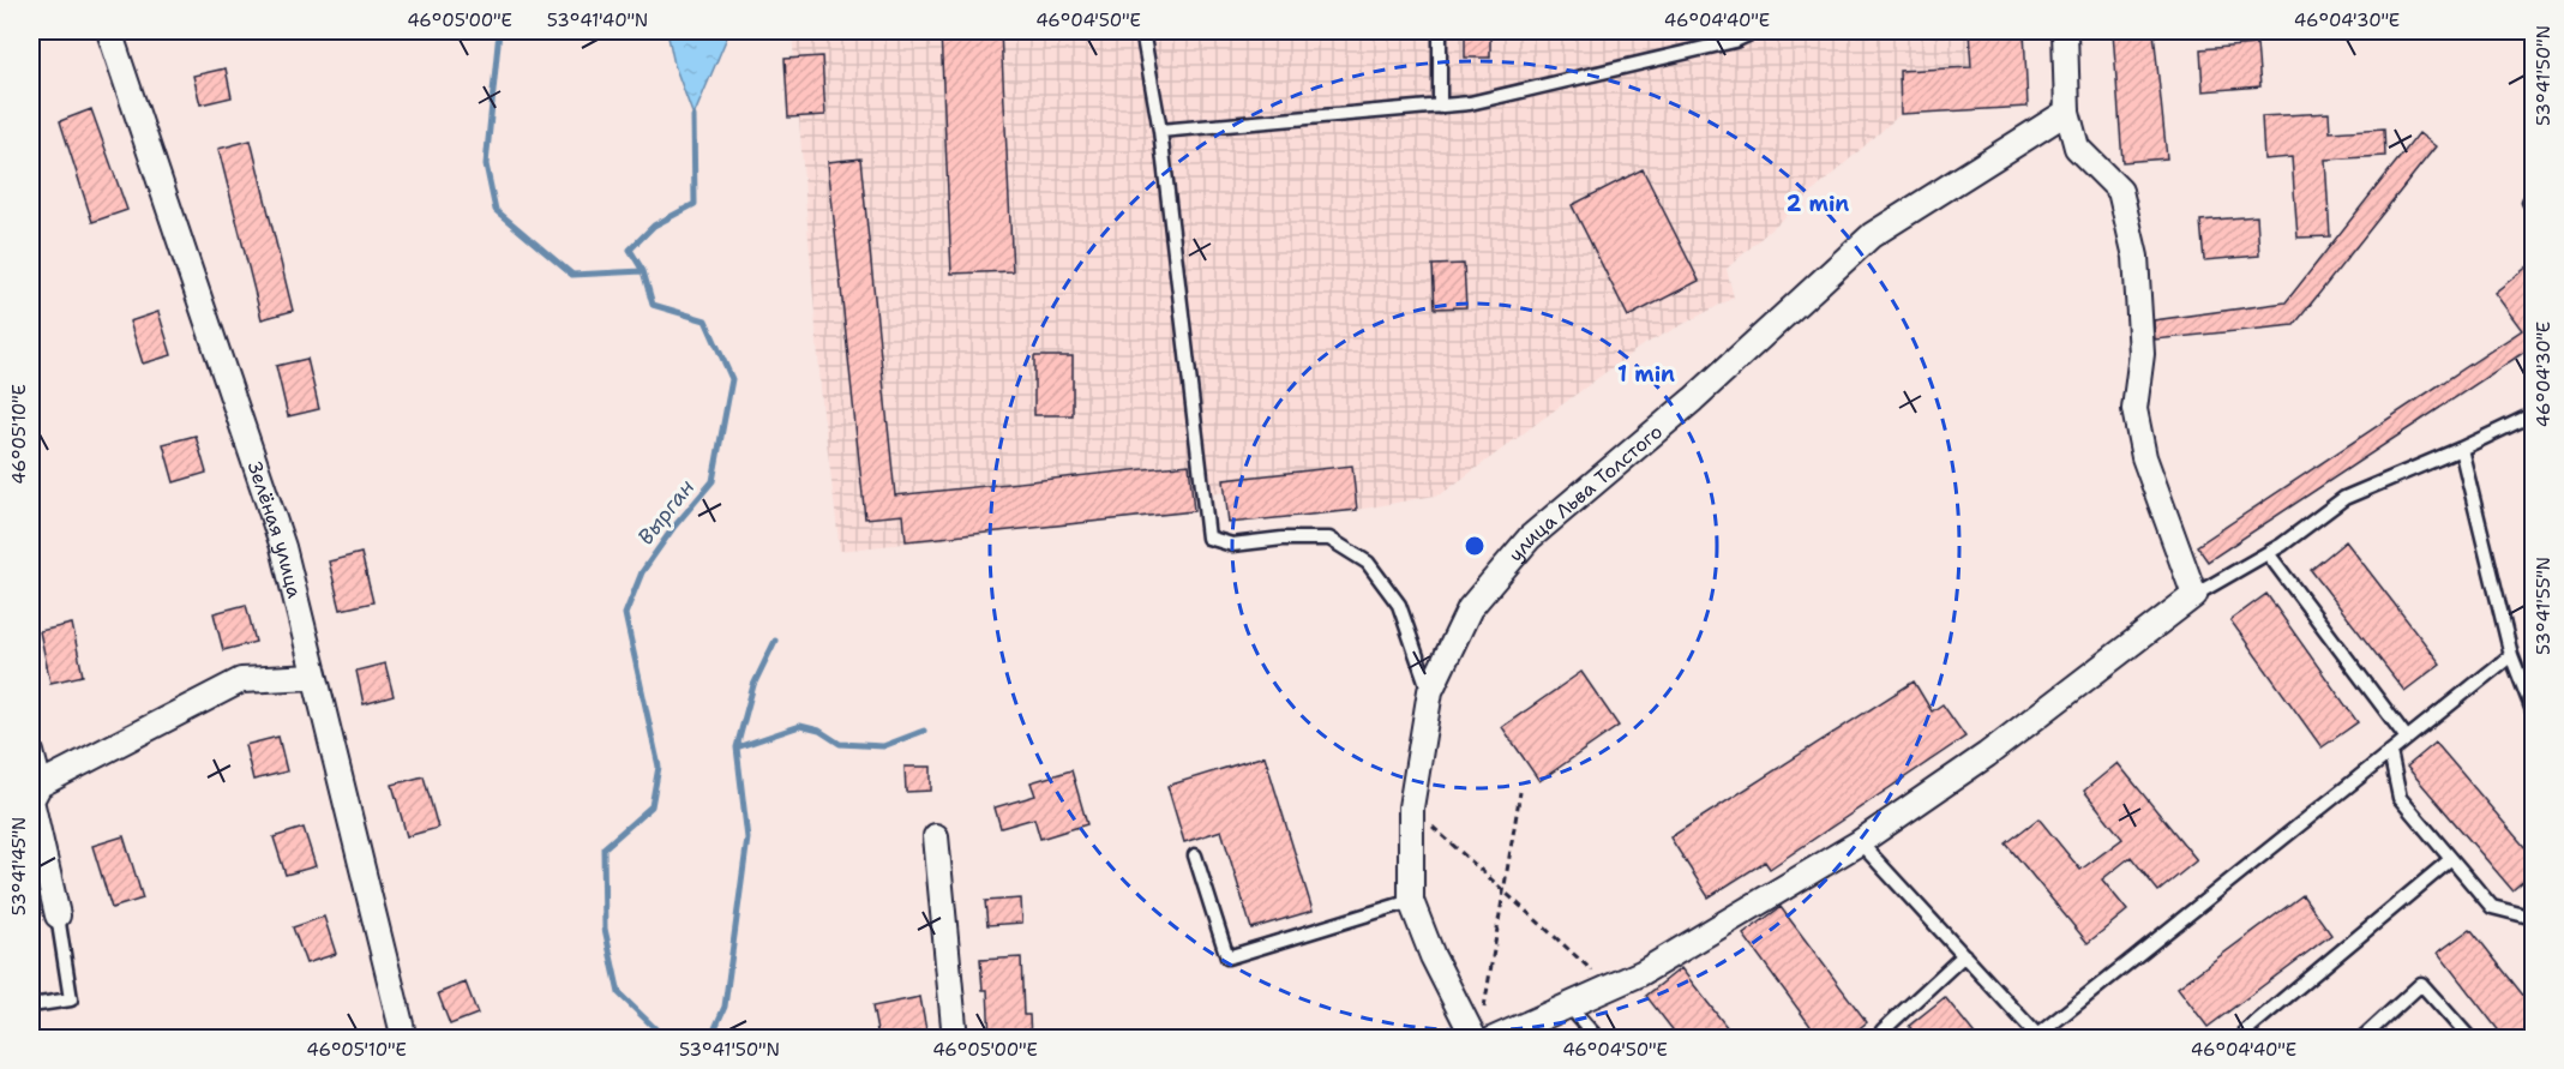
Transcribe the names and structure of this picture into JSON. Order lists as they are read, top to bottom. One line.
{"streets":{"street":["улица Льва Толстого","Зелёная улица"]},"water":["Вырган"],"coordinates":["46°05'00\"E","53°41'40\"N","46°04'50\"E","46°04'40\"E","46°04'30\"E","53°41'50\"N","46°05'10\"E","53°41'55\"N","53°41'45\"N"],"rings":["2 min","1 min"]}
